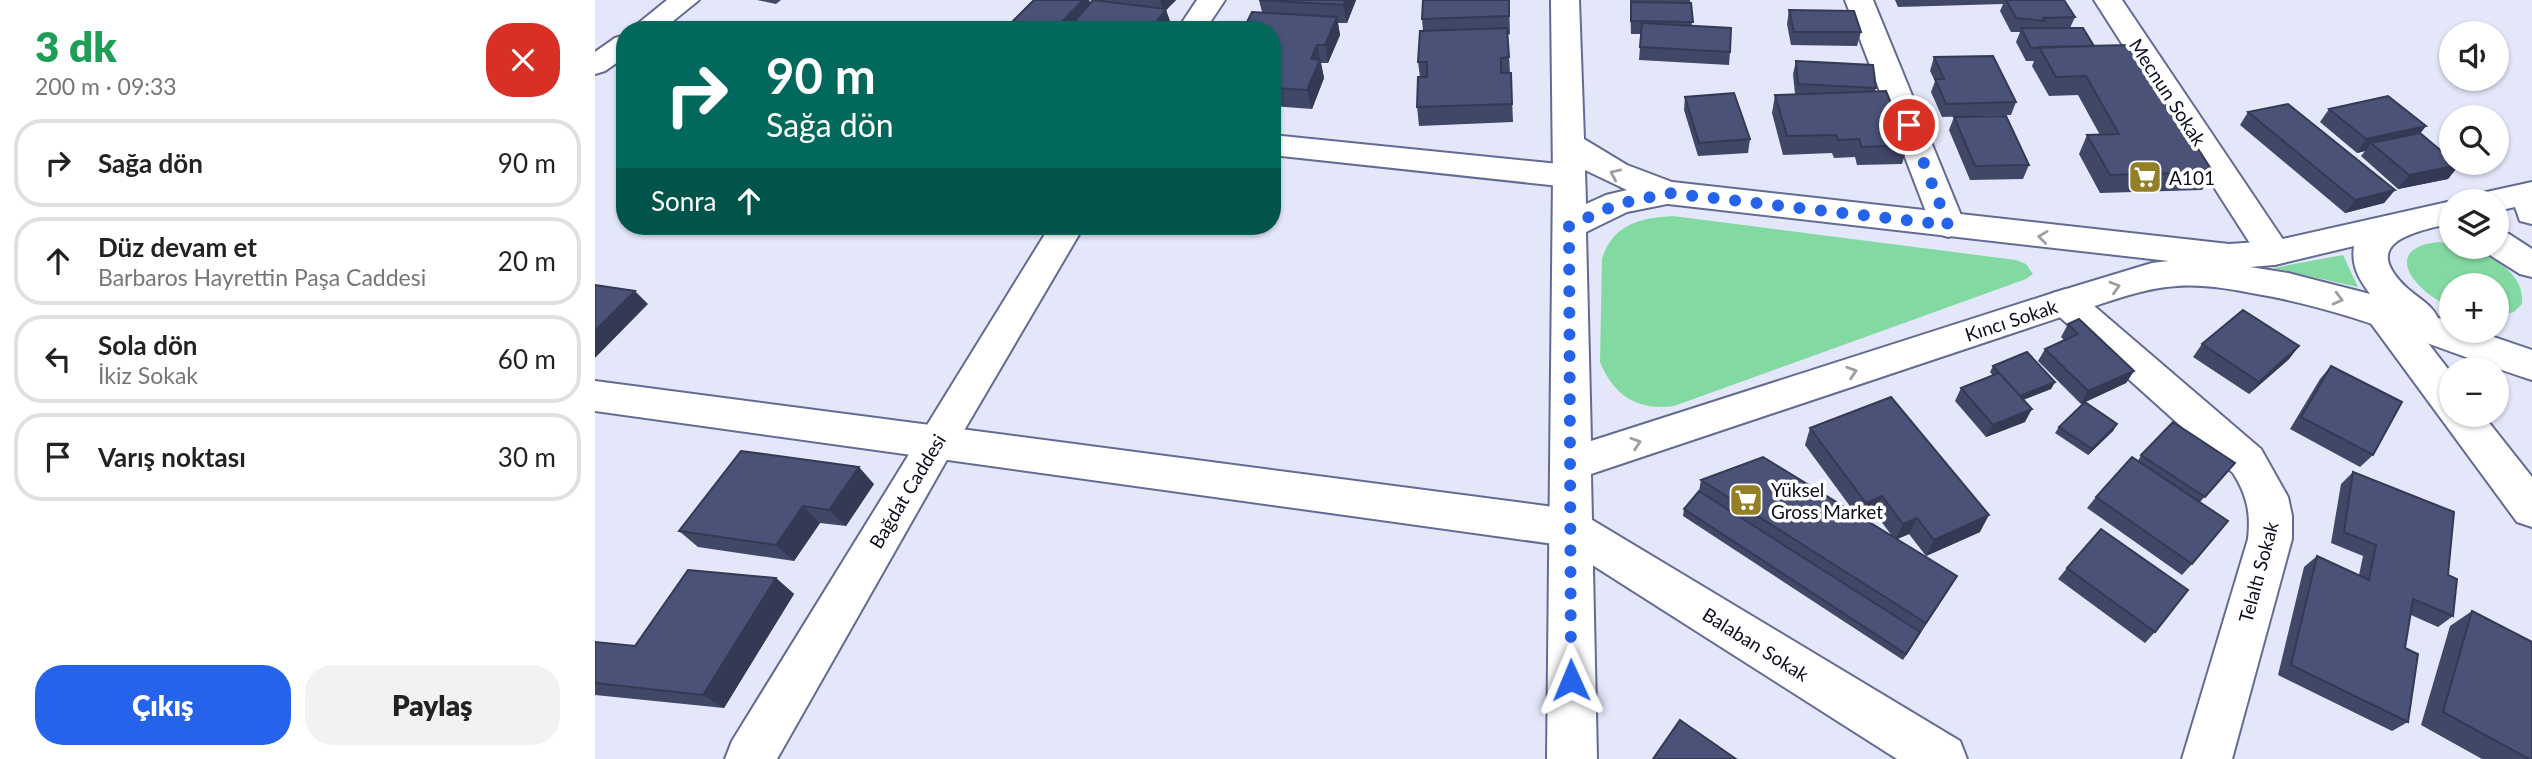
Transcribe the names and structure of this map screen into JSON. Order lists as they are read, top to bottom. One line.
{"streets":{"main road":["Mecnun Sokak","Kıncı Sokak","Bağdat Caddesi","Telaltı Sokak","Balaban Sokak"]},"crossings":[["Kıncı Sokak","Telaltı Sokak"]],"places":{"supermarket":["A101","Yüksel Gross Market"]},"page":{"heading":["3 dk","200 m · 09:33"],"map_buttons":["+","−"],"turn":["90 m","Sağa dön"],"list":[{"name":"Sağa dön","value":"90 m"},{"name":"Düz devam et","note":"Barbaros Hayrettin Paşa Caddesi","value":"20 m"},{"name":"Sola dön","note":"İkiz Sokak","value":"60 m"},{"name":"Varış noktası","value":"30 m"}],"then":"Sonra","buttons":["Çıkış","Paylaş"]}}
